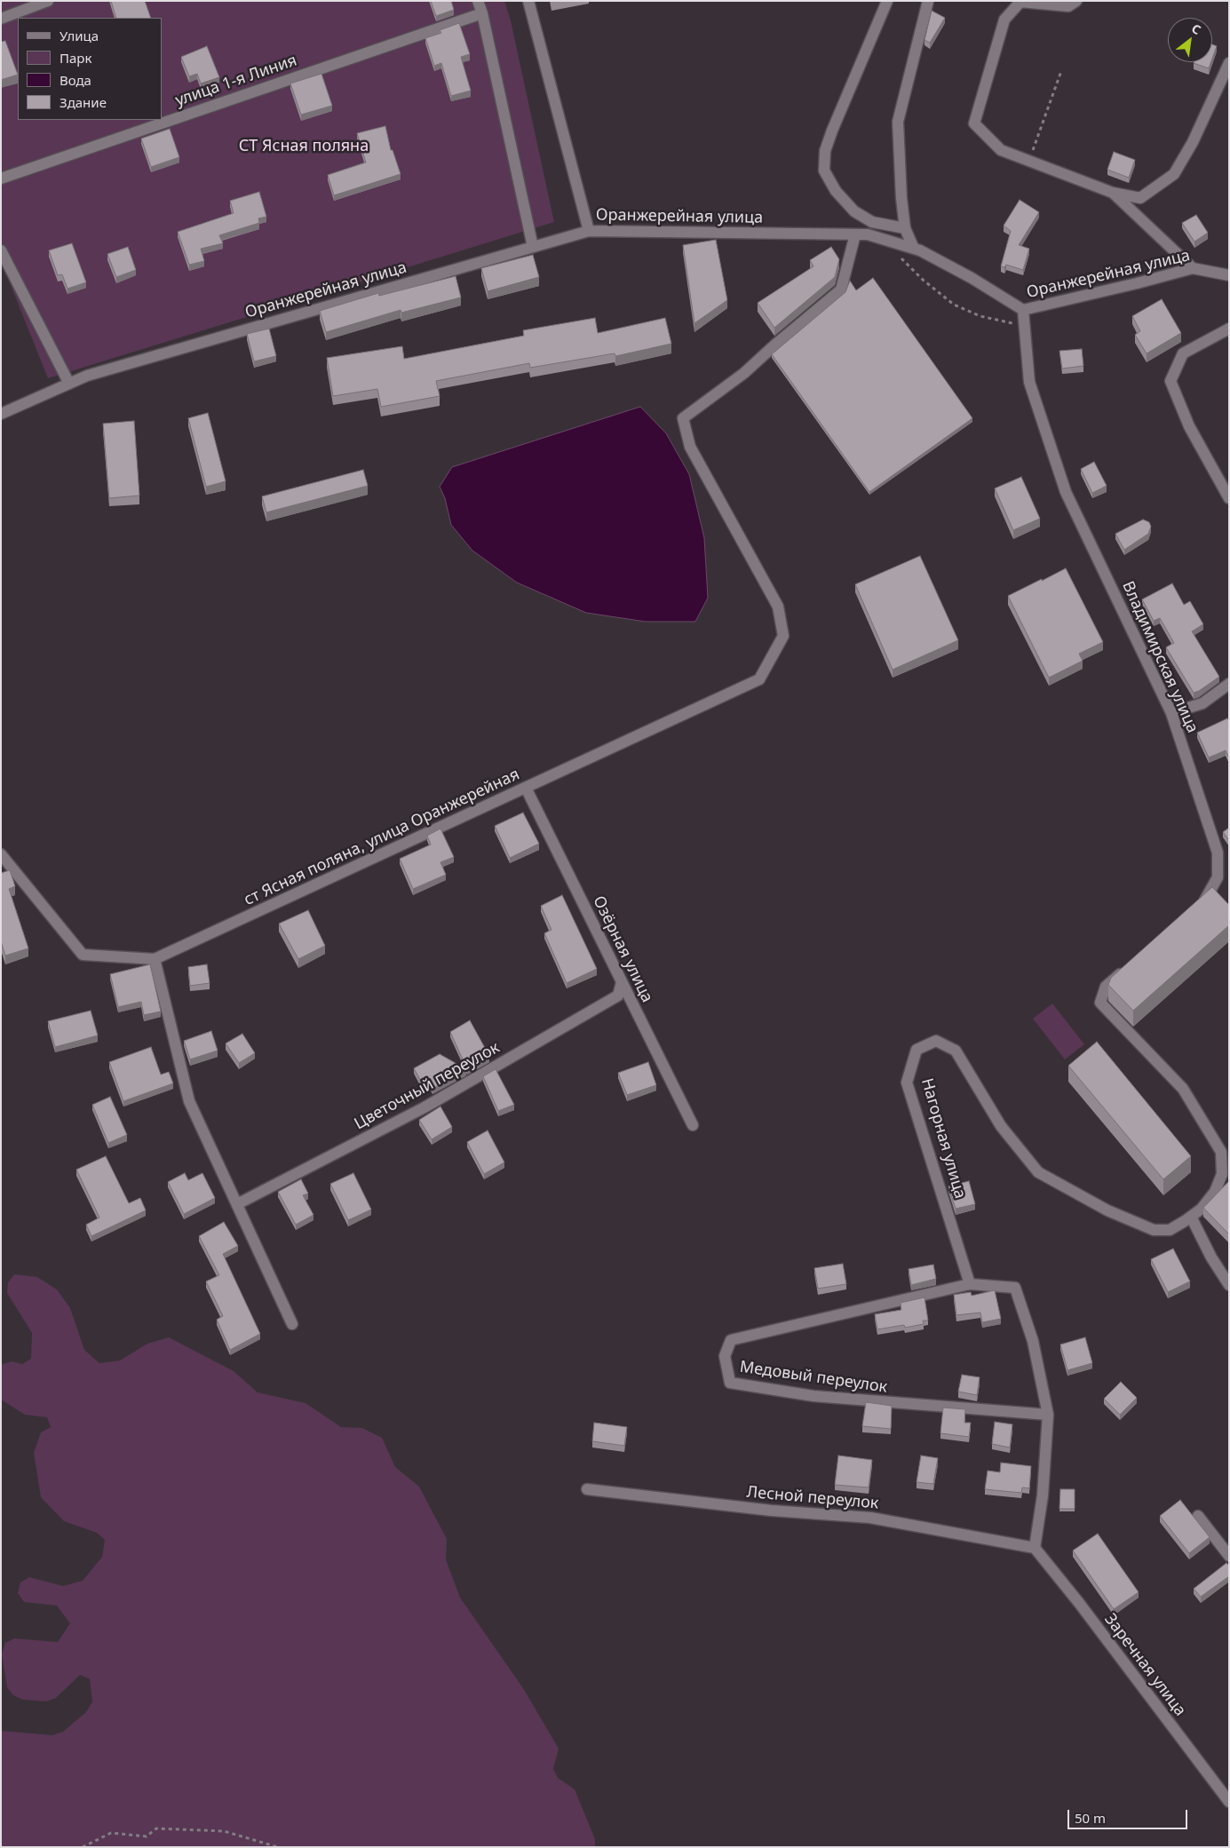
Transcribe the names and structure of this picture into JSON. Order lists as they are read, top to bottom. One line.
{"streets":{"street":["улица 1-я Линия","Оранжерейная улица","Владимирская улица","ст Ясная поляна, улица Оранжерейная","Озёрная улица","Цветочный переулок","Нагорная улица","Медовый переулок","Лесной переулок","Заречная улица"]},"crossings":[["Оранжерейная улица","Владимирская улица"],["Оранжерейная улица","ст Ясная поляна, улица Оранжерейная"],["ст Ясная поляна, улица Оранжерейная","Озёрная улица"],["Озёрная улица","Цветочный переулок"],["Нагорная улица","Медовый переулок"],["Лесной переулок","Заречная улица"]],"parks":["СТ Ясная поляна"],"legend":["Улица","Парк","Вода","Здание"],"scale_bar":"50 m","north":"top right"}
